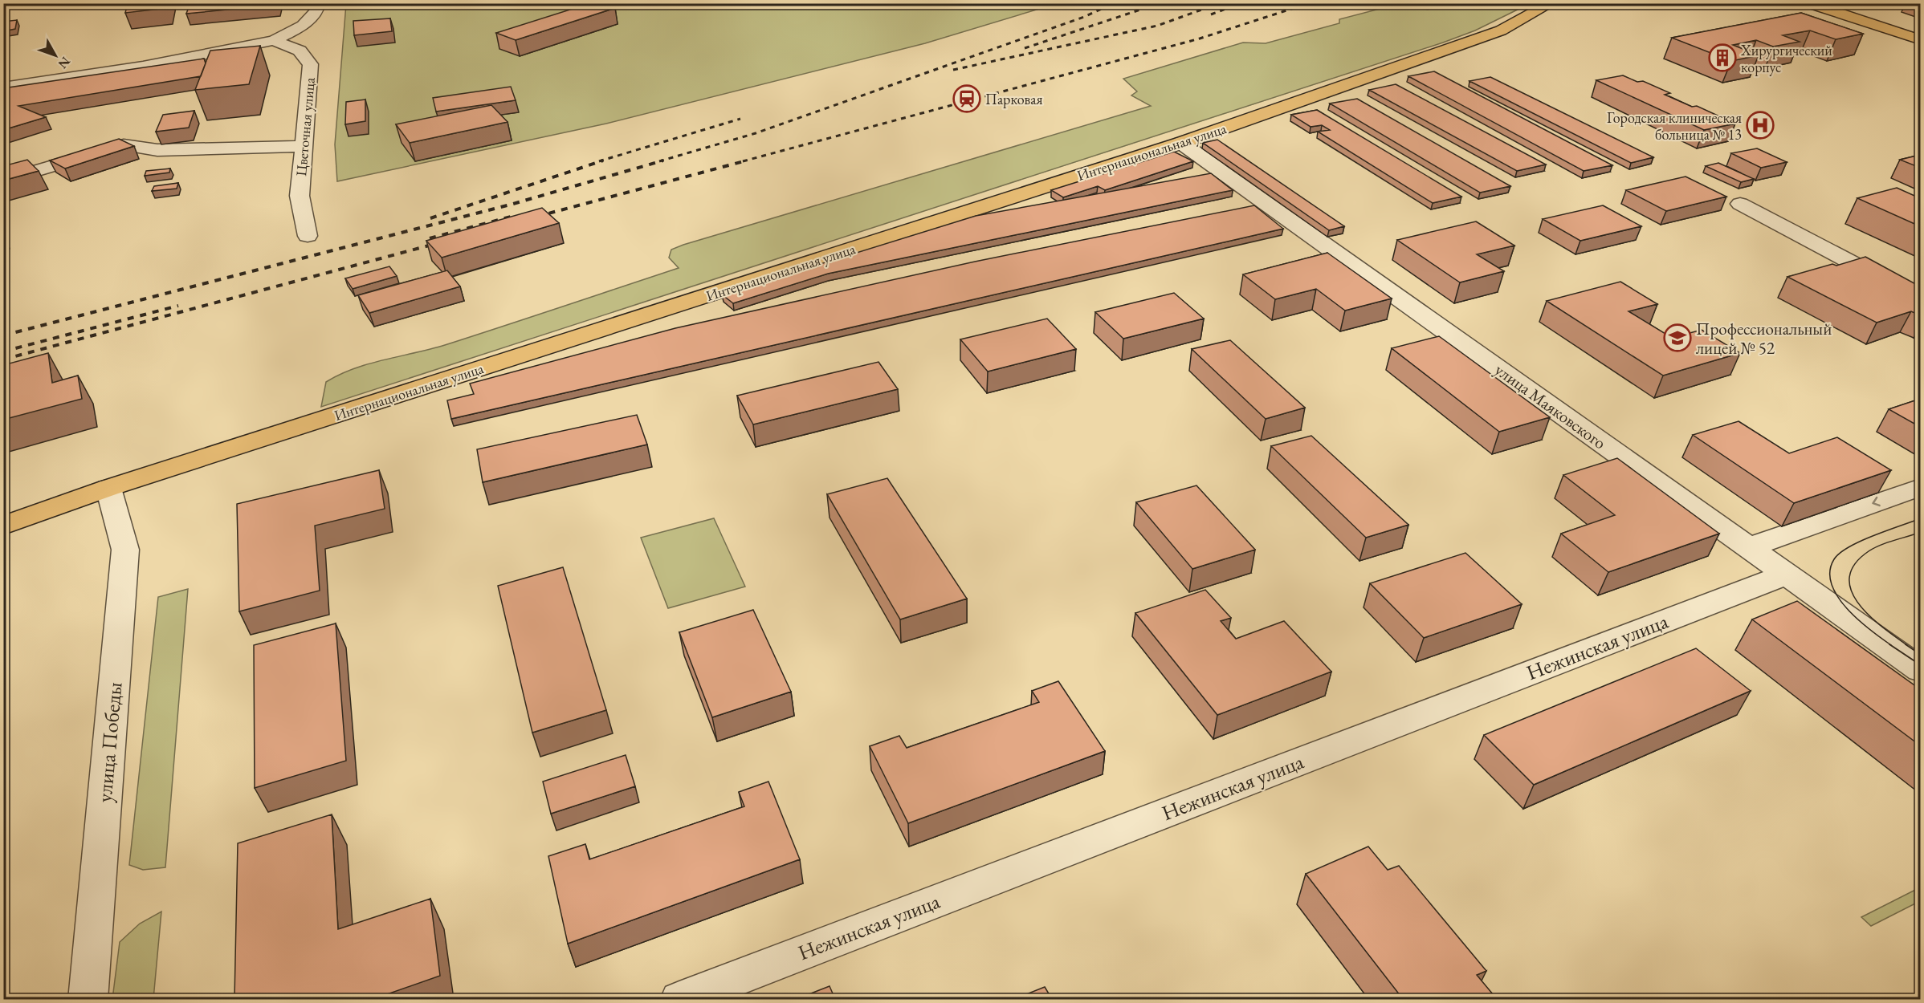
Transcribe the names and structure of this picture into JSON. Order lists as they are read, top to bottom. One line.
{"streets":{"main road":["Интернациональная улица"],"street":["Цветочная улица","улица Маяковского","Нежинская улица","улица Победы"]},"crossings":[["Интернациональная улица","улица Маяковского"],["Интернациональная улица","улица Победы"],["улица Маяковского","Нежинская улица"]],"places":{"building":["Хирургический корпус"],"station":["Парковая"],"hospital":["Городская клиническая больница № 13"],"school or university":["Профессиональный лицей № 52"]},"north":"bottom right"}
